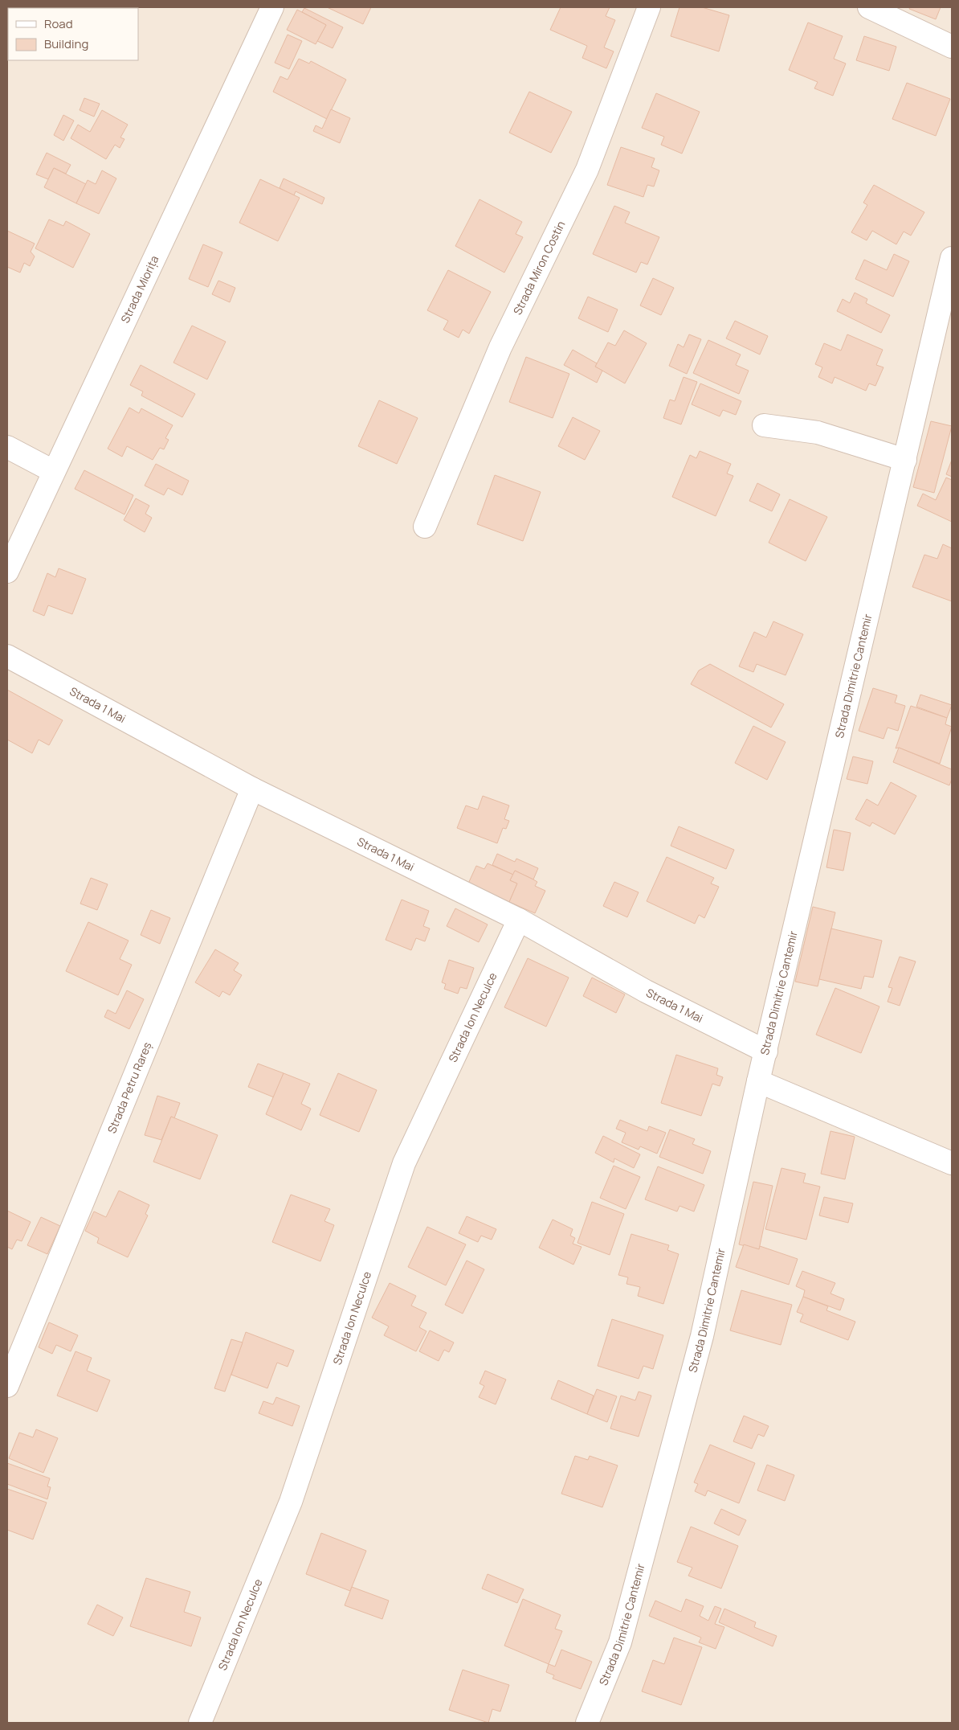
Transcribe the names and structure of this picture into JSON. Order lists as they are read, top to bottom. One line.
{"streets":{"street":["Strada Miron Costin","Strada Miorița","Strada Dimitrie Cantemir","Strada 1 Mai","Strada Ion Neculce","Strada Petru Rareș"]},"crossings":[["Strada Dimitrie Cantemir","Strada 1 Mai"],["Strada 1 Mai","Strada Ion Neculce"],["Strada 1 Mai","Strada Petru Rareș"]],"legend":["Road","Building"]}
